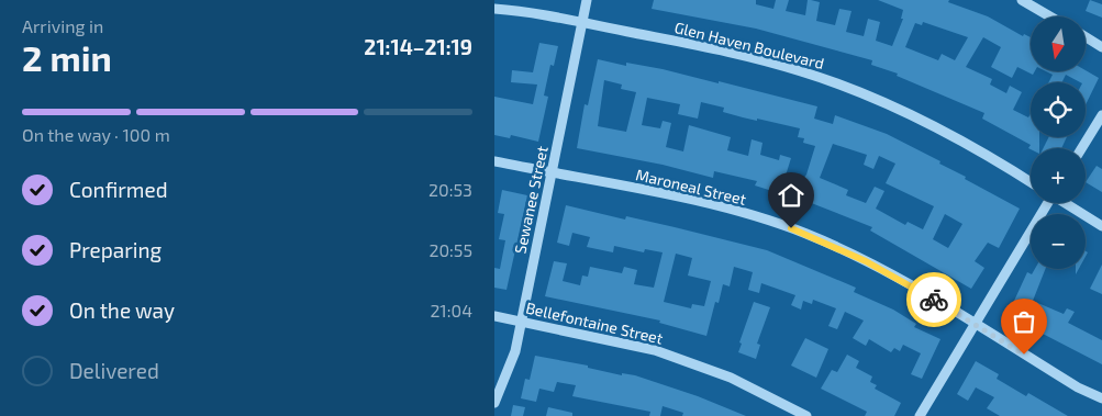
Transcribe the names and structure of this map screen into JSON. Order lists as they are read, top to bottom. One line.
{"streets":{"street":["Glen Haven Boulevard","Maroneal Street","Sewanee Street","Bellefontaine Street"]},"crossings":[["Glen Haven Boulevard","Sewanee Street"],["Maroneal Street","Sewanee Street"],["Sewanee Street","Bellefontaine Street"]],"north":"bottom","page":{"heading":["2 min","Arriving in","21:14–21:19"],"map_buttons":["+","−"],"bar":"On the way · 100 m","list":[["Confirmed","20:53"],["Preparing","20:55"],["On the way","21:04"],"Delivered"]}}
